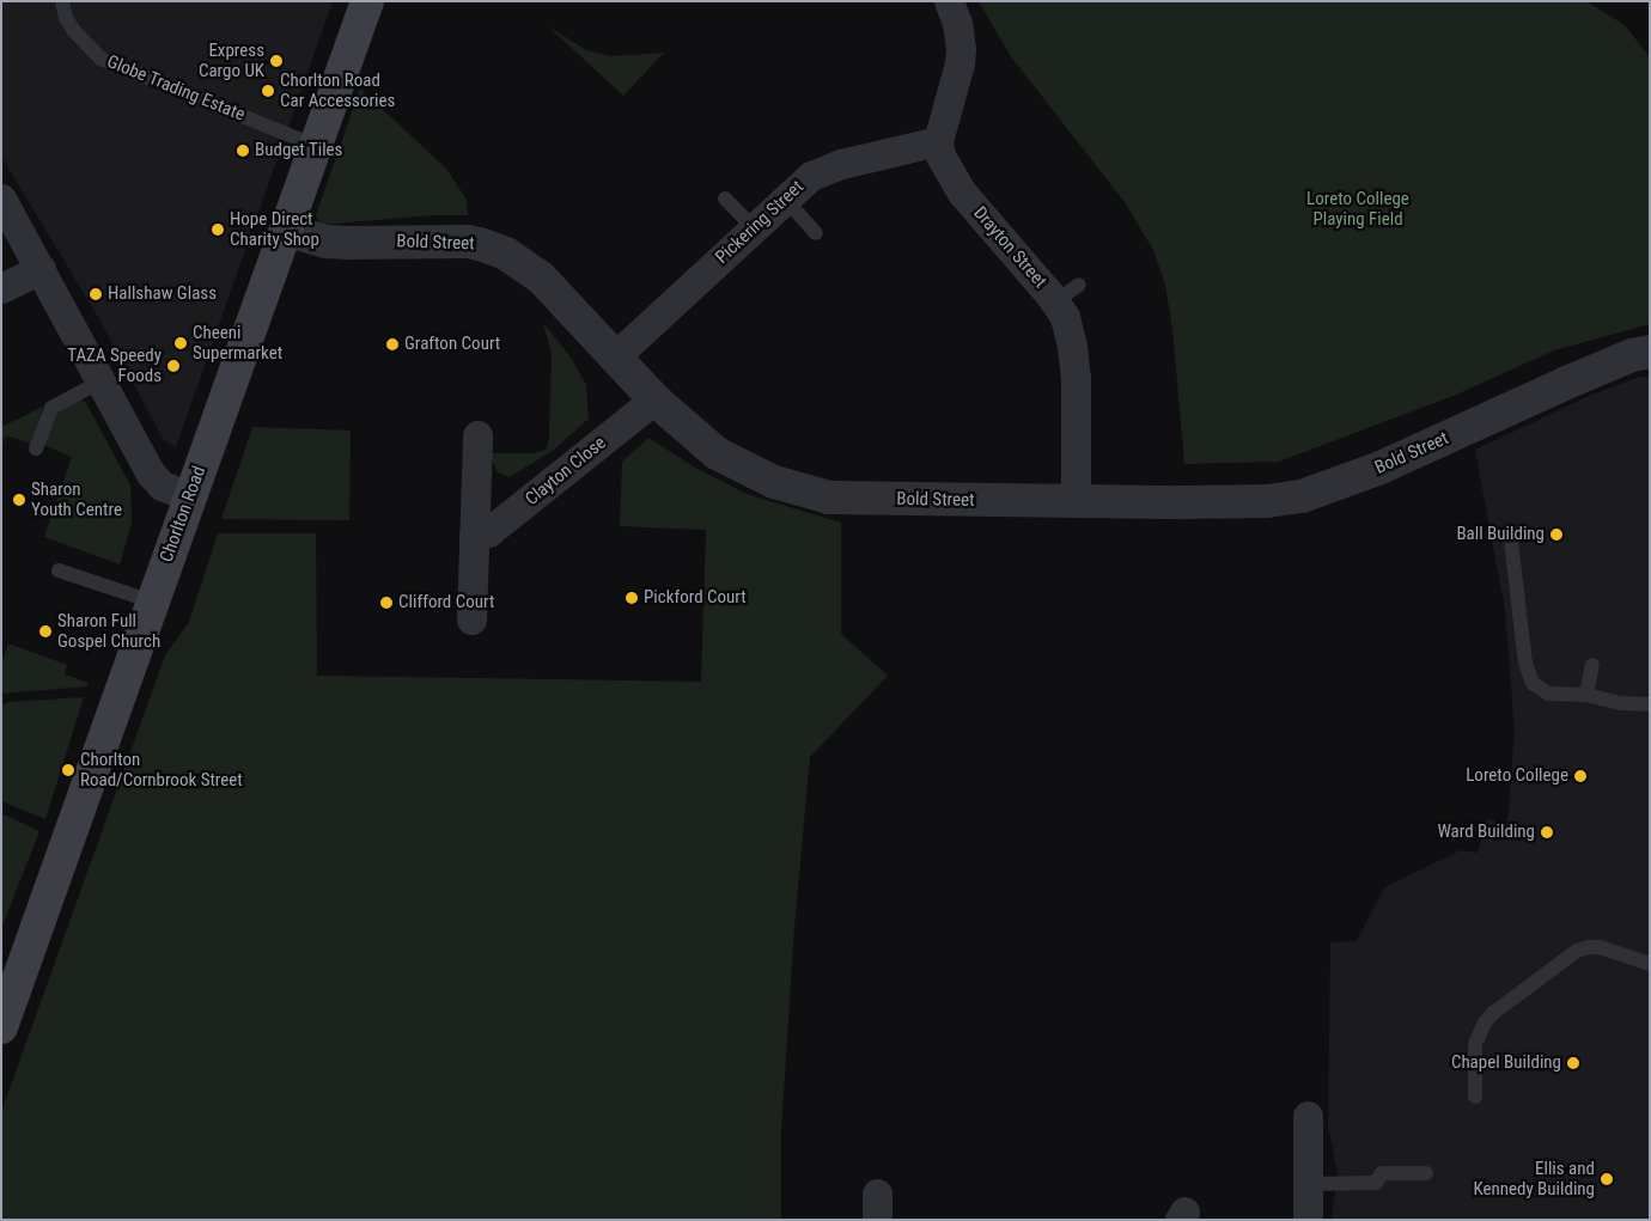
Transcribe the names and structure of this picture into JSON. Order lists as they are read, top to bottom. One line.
{"streets":{"main road":["Chorlton Road"],"street":["Pickering Street","Bold Street","Drayton Street","Clayton Close"],"lane":["Globe Trading Estate"]},"crossings":[["Globe Trading Estate","Chorlton Road"],["Pickering Street","Bold Street"],["Pickering Street","Drayton Street"],["Bold Street","Drayton Street"],["Bold Street","Clayton Close"],["Bold Street","Chorlton Road"]],"parks":["Loreto College Playing Field"],"places":["Express Cargo UK","Chorlton Road Car Accessories","Budget Tiles","Hope Direct Charity Shop","Hallshaw Glass","Cheeni Supermarket","Grafton Court","TAZA Speedy Foods","Sharon Youth Centre","Ball Building","Pickford Court","Clifford Court","Sharon Full Gospel Church","Chorlton Road/Cornbrook Street","Loreto College","Ward Building","Chapel Building","Ellis and Kennedy Building"]}
